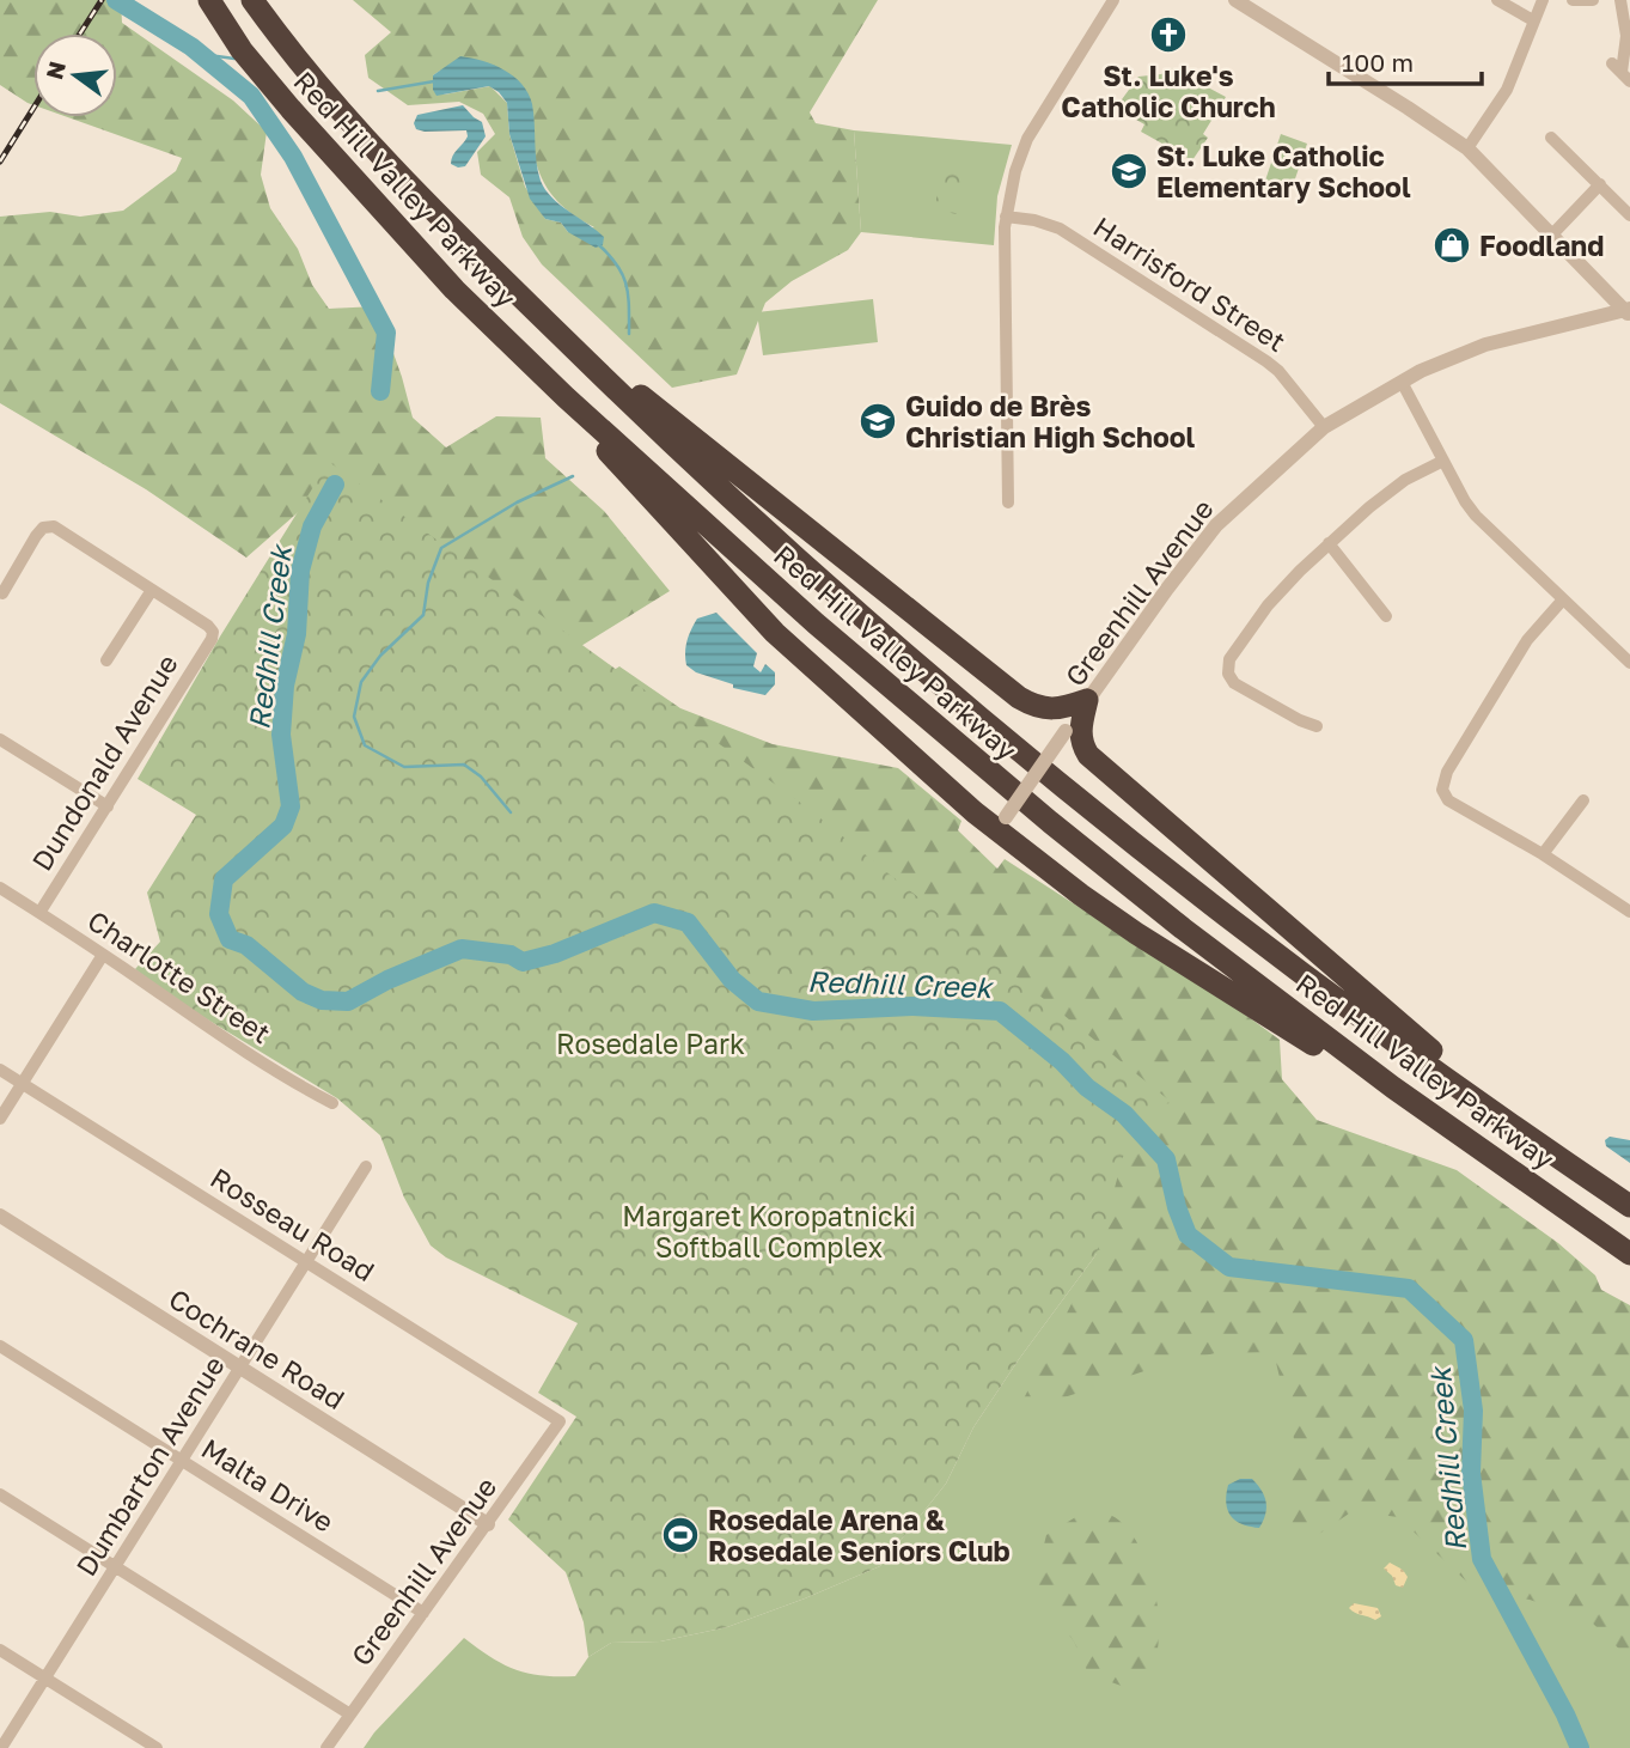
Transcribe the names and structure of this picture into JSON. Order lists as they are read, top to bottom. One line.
{"streets":{"highway":["Red Hill Valley Parkway"],"street":["Harrisford Street","Greenhill Avenue","Dundonald Avenue","Charlotte Street","Rosseau Road","Cochrane Road","Dumbarton Avenue","Malta Drive"]},"crossings":[["Harrisford Street","Greenhill Avenue"],["Greenhill Avenue","Rosseau Road"],["Greenhill Avenue","Cochrane Road"],["Greenhill Avenue","Malta Drive"],["Dundonald Avenue","Charlotte Street"],["Rosseau Road","Dumbarton Avenue"],["Cochrane Road","Dumbarton Avenue"],["Dumbarton Avenue","Malta Drive"]],"water":["Redhill Creek"],"parks":["Rosedale Park","Margaret Koropatnicki Softball Complex"],"places":{"church":["St. Luke's Catholic Church"],"school or university":["St. Luke Catholic Elementary School","Guido de Brès Christian High School"],"shop":["Foodland"],"sports":["Rosedale Arena & Rosedale Seniors Club"]},"scale_bar":"100 m","north":"left"}
